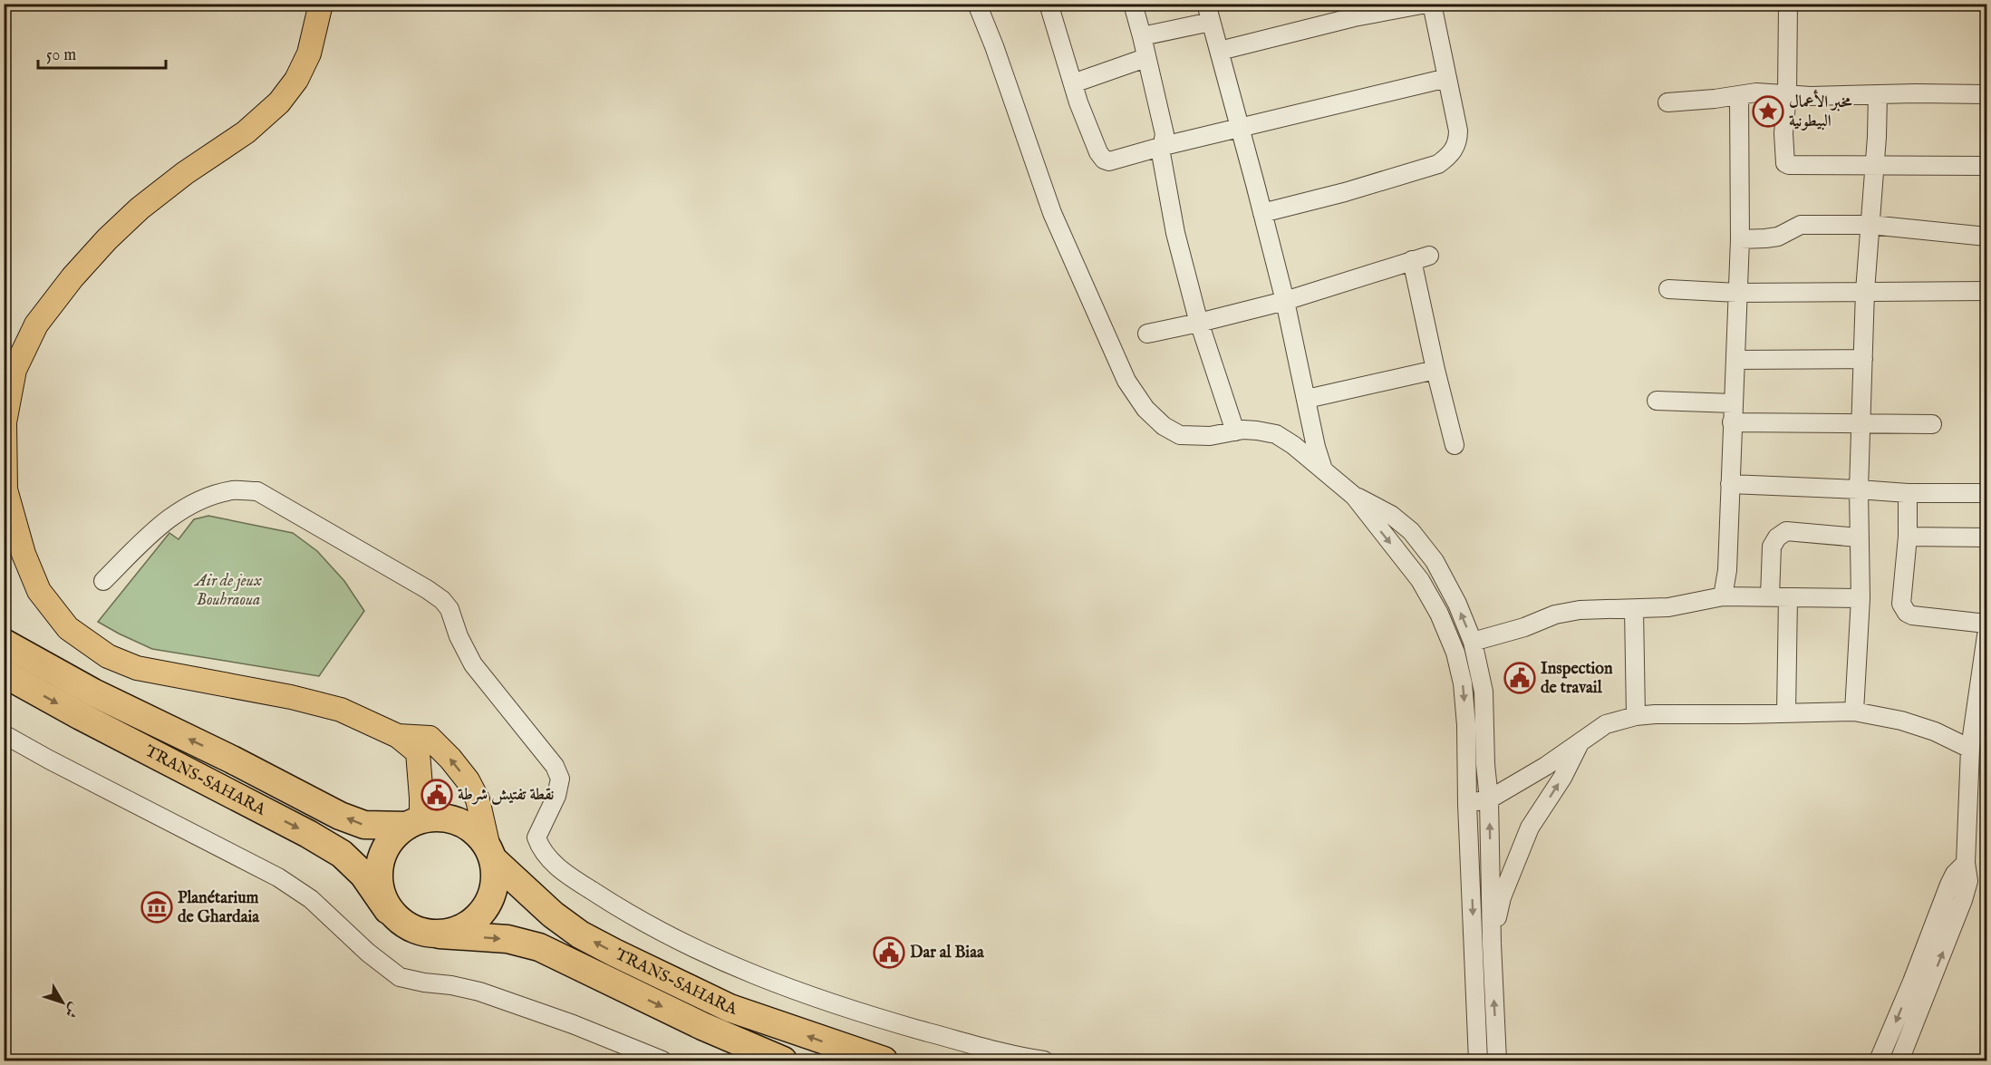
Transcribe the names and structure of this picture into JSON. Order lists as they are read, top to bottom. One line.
{"streets":{"highway":["TRANS-SAHARA"]},"parks":["Air de jeux Bouhraoua"],"places":{"place":["مخبر الأعمال البيطونية"],"public building":["Inspection de travail","نقطة تفتيش شرطة","Dar al Biaa"],"museum":["Planétarium de Ghardaia"]},"scale_bar":"50 m","north":"bottom right"}
